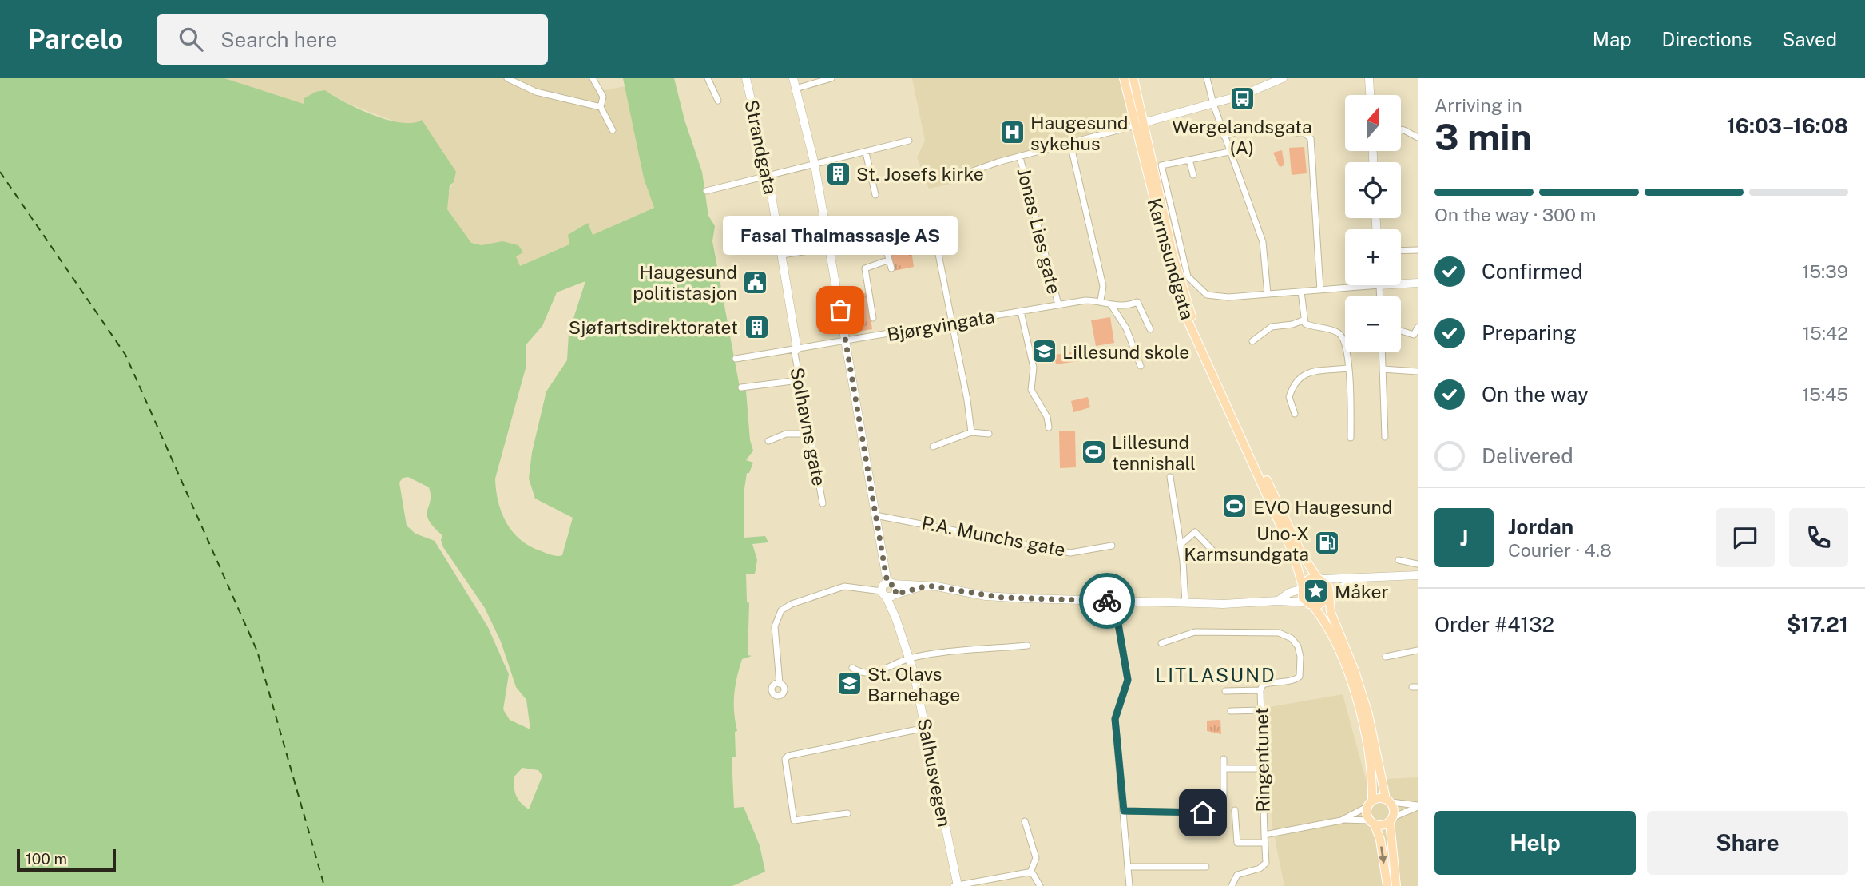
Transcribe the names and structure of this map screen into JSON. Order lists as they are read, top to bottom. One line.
{"streets":{"main road":["Karmsundgata"],"street":["Strandgata","Jonas Lies gate","Bjørgvingata","Solhavns gate","P.A. Munchs gate","Ringentunet","Salhusvegen"]},"crossings":[["Strandgata","Bjørgvingata"],["Strandgata","Solhavns gate"],["Jonas Lies gate","Bjørgvingata"],["Bjørgvingata","Solhavns gate"]],"districts":["LITLASUND"],"places":{"bus stop":["Wergelandsgata (A)"],"hospital":["Haugesund sykehus"],"building":["St. Josefs kirke","Sjøfartsdirektoratet"],"public building":["Haugesund politistasjon"],"other":["Fasai Thaimassasje AS"],"school or university":["Lillesund skole","St. Olavs Barnehage"],"sports":["Lillesund tennishall","EVO Haugesund"],"fuel station":["Uno-X Karmsundgata"],"place":["Måker"]},"scale_bar":"100 m","north":"top","page":{"header":"Parcelo","search":"Search here","nav":["Map","Directions","Saved"],"heading":["3 min","Arriving in","16:03–16:08"],"panel":["Jordan","Courier · 4.8","Order #4132","$17.21"],"map_buttons":["+","−"],"bar":"On the way · 300 m","bubble":"Fasai Thaimassasje AS","list":[["Confirmed","15:39"],["Preparing","15:42"],["On the way","15:45"],"Delivered"],"round":"J","buttons":["Help","Share"],"scale":"100 m"}}
